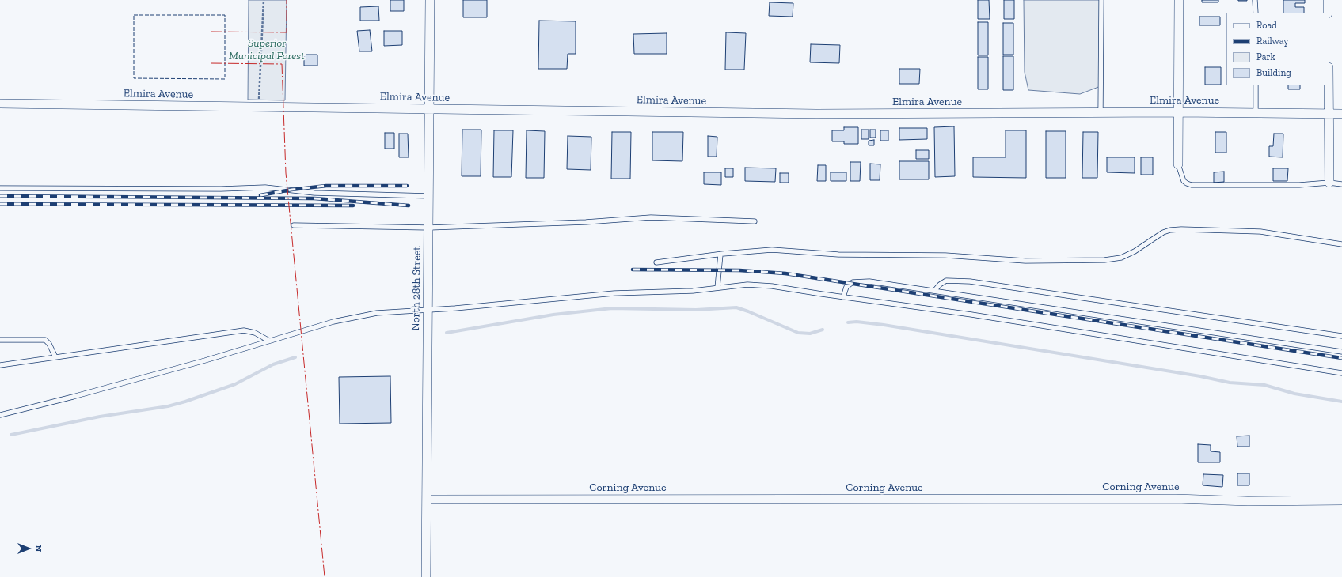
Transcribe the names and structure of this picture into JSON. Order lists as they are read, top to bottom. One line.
{"streets":{"street":["Elmira Avenue","North 28th Street","Corning Avenue"]},"crossings":[["Elmira Avenue","North 28th Street"],["North 28th Street","Corning Avenue"]],"parks":["Superior Municipal Forest"],"legend":["Road","Railway","Park","Building"],"north":"right"}
